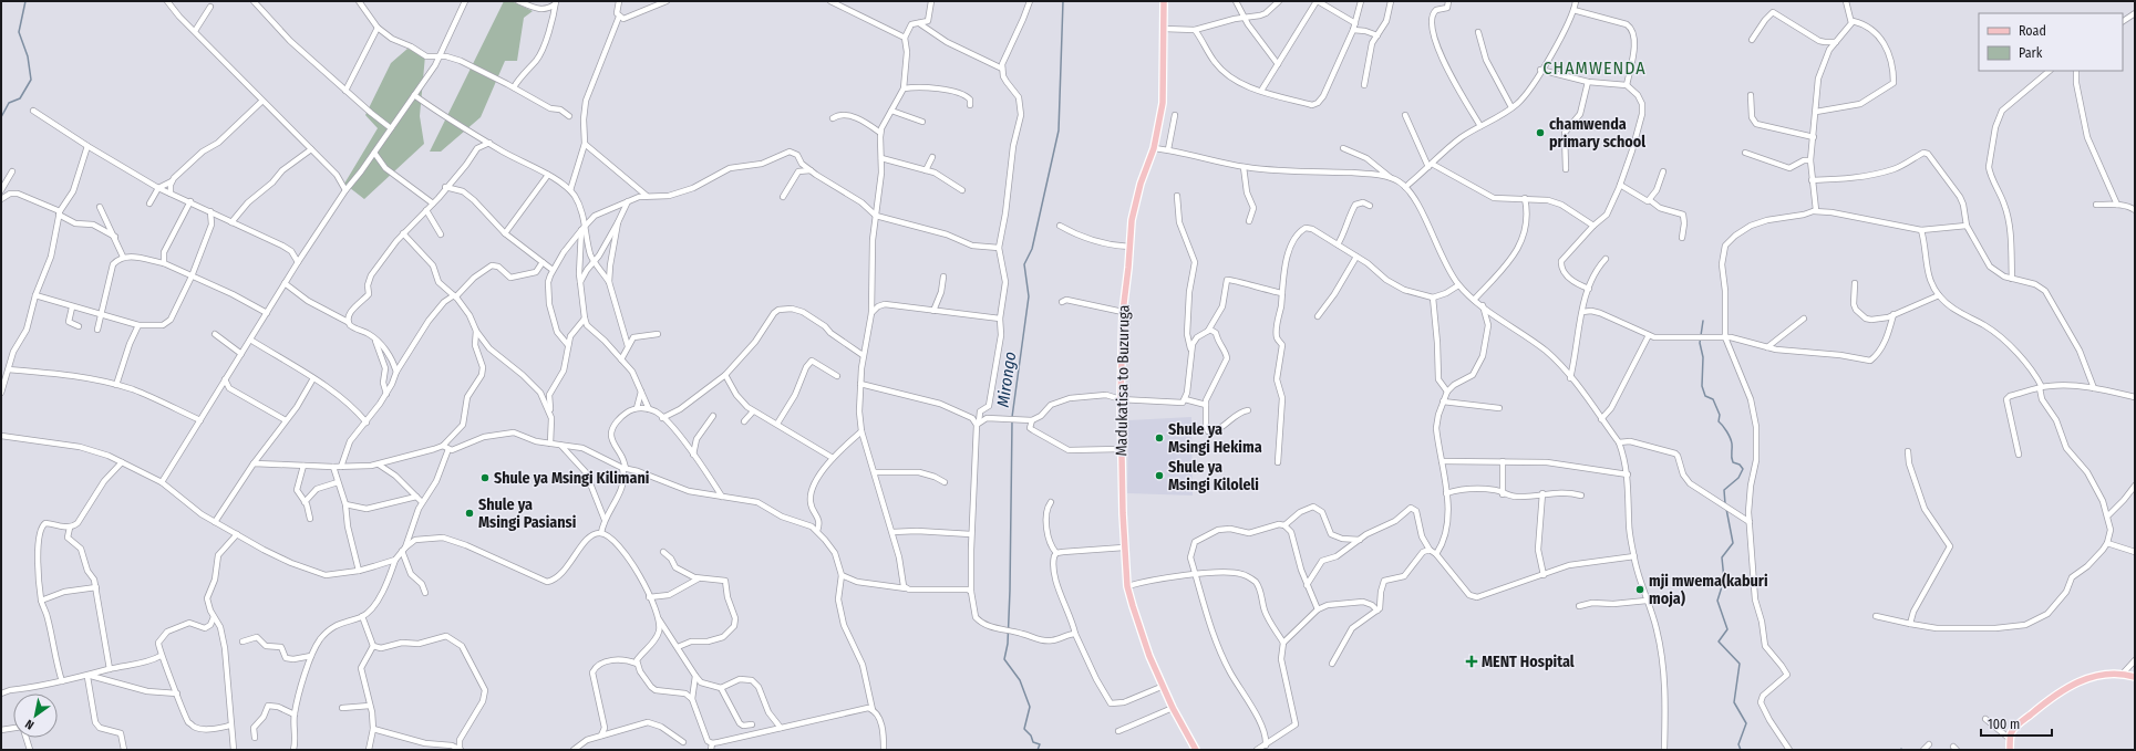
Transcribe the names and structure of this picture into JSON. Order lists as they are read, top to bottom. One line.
{"streets":{"main road":["Madukatisa to Buzuruga"]},"districts":["CHAMWENDA"],"water":["Mirongo"],"places":{"other":["chamwenda primary school","Shule ya Msingi Hekima","Shule ya Msingi Kiloleli","Shule ya Msingi Kilimani","Shule ya Msingi Pasiansi","mji mwema(kaburi moja)"],"health":["MENT Hospital"]},"legend":["Road","Park"],"scale_bar":"100 m","north":"bottom left"}
